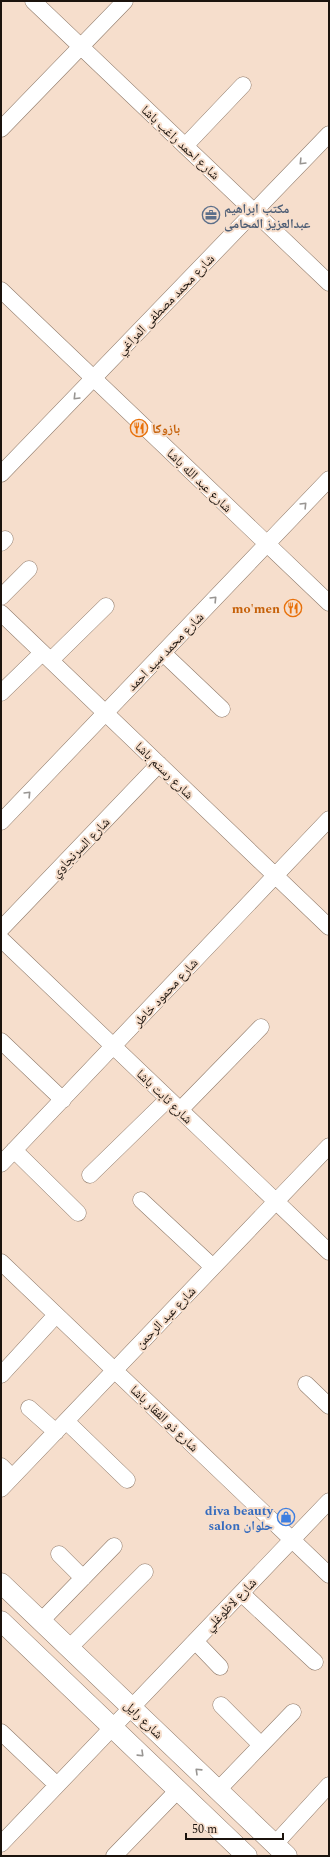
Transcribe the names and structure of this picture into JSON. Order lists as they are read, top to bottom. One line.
{"streets":{"street":["شارع احمد راغب باشا","شارع محمد مصطفى المراغي","شارع عبد الله باشا","شارع محمد سيد احمد","شارع رستم باشا","شارع السرنجاوي","شارع محمود خاطر","شارع ثابت باشا","شارع عبد الرحمن","شارع ذو الفقار باشا","شارع لاظوغلي","شارع رايل"]},"crossings":[["شارع احمد راغب باشا","شارع محمد مصطفى المراغي"],["شارع محمد مصطفى المراغي","شارع عبد الله باشا"],["شارع عبد الله باشا","شارع محمد سيد احمد"],["شارع محمد سيد احمد","شارع رستم باشا"],["شارع رستم باشا","شارع السرنجاوي"],["شارع رستم باشا","شارع محمود خاطر"],["شارع محمود خاطر","شارع ثابت باشا"],["شارع ثابت باشا","شارع عبد الرحمن"],["شارع عبد الرحمن","شارع ذو الفقار باشا"],["شارع ذو الفقار باشا","شارع لاظوغلي"],["شارع لاظوغلي","شارع رايل"]],"one_way":["شارع محمد سيد احمد"],"places":{"office":["مكتب ابراهيم عبدالعزيز المحامى"],"restaurant":["بازوكا","mo'men"],"shop":["diva beauty salon حلوان"]},"scale_bar":"50 m"}
